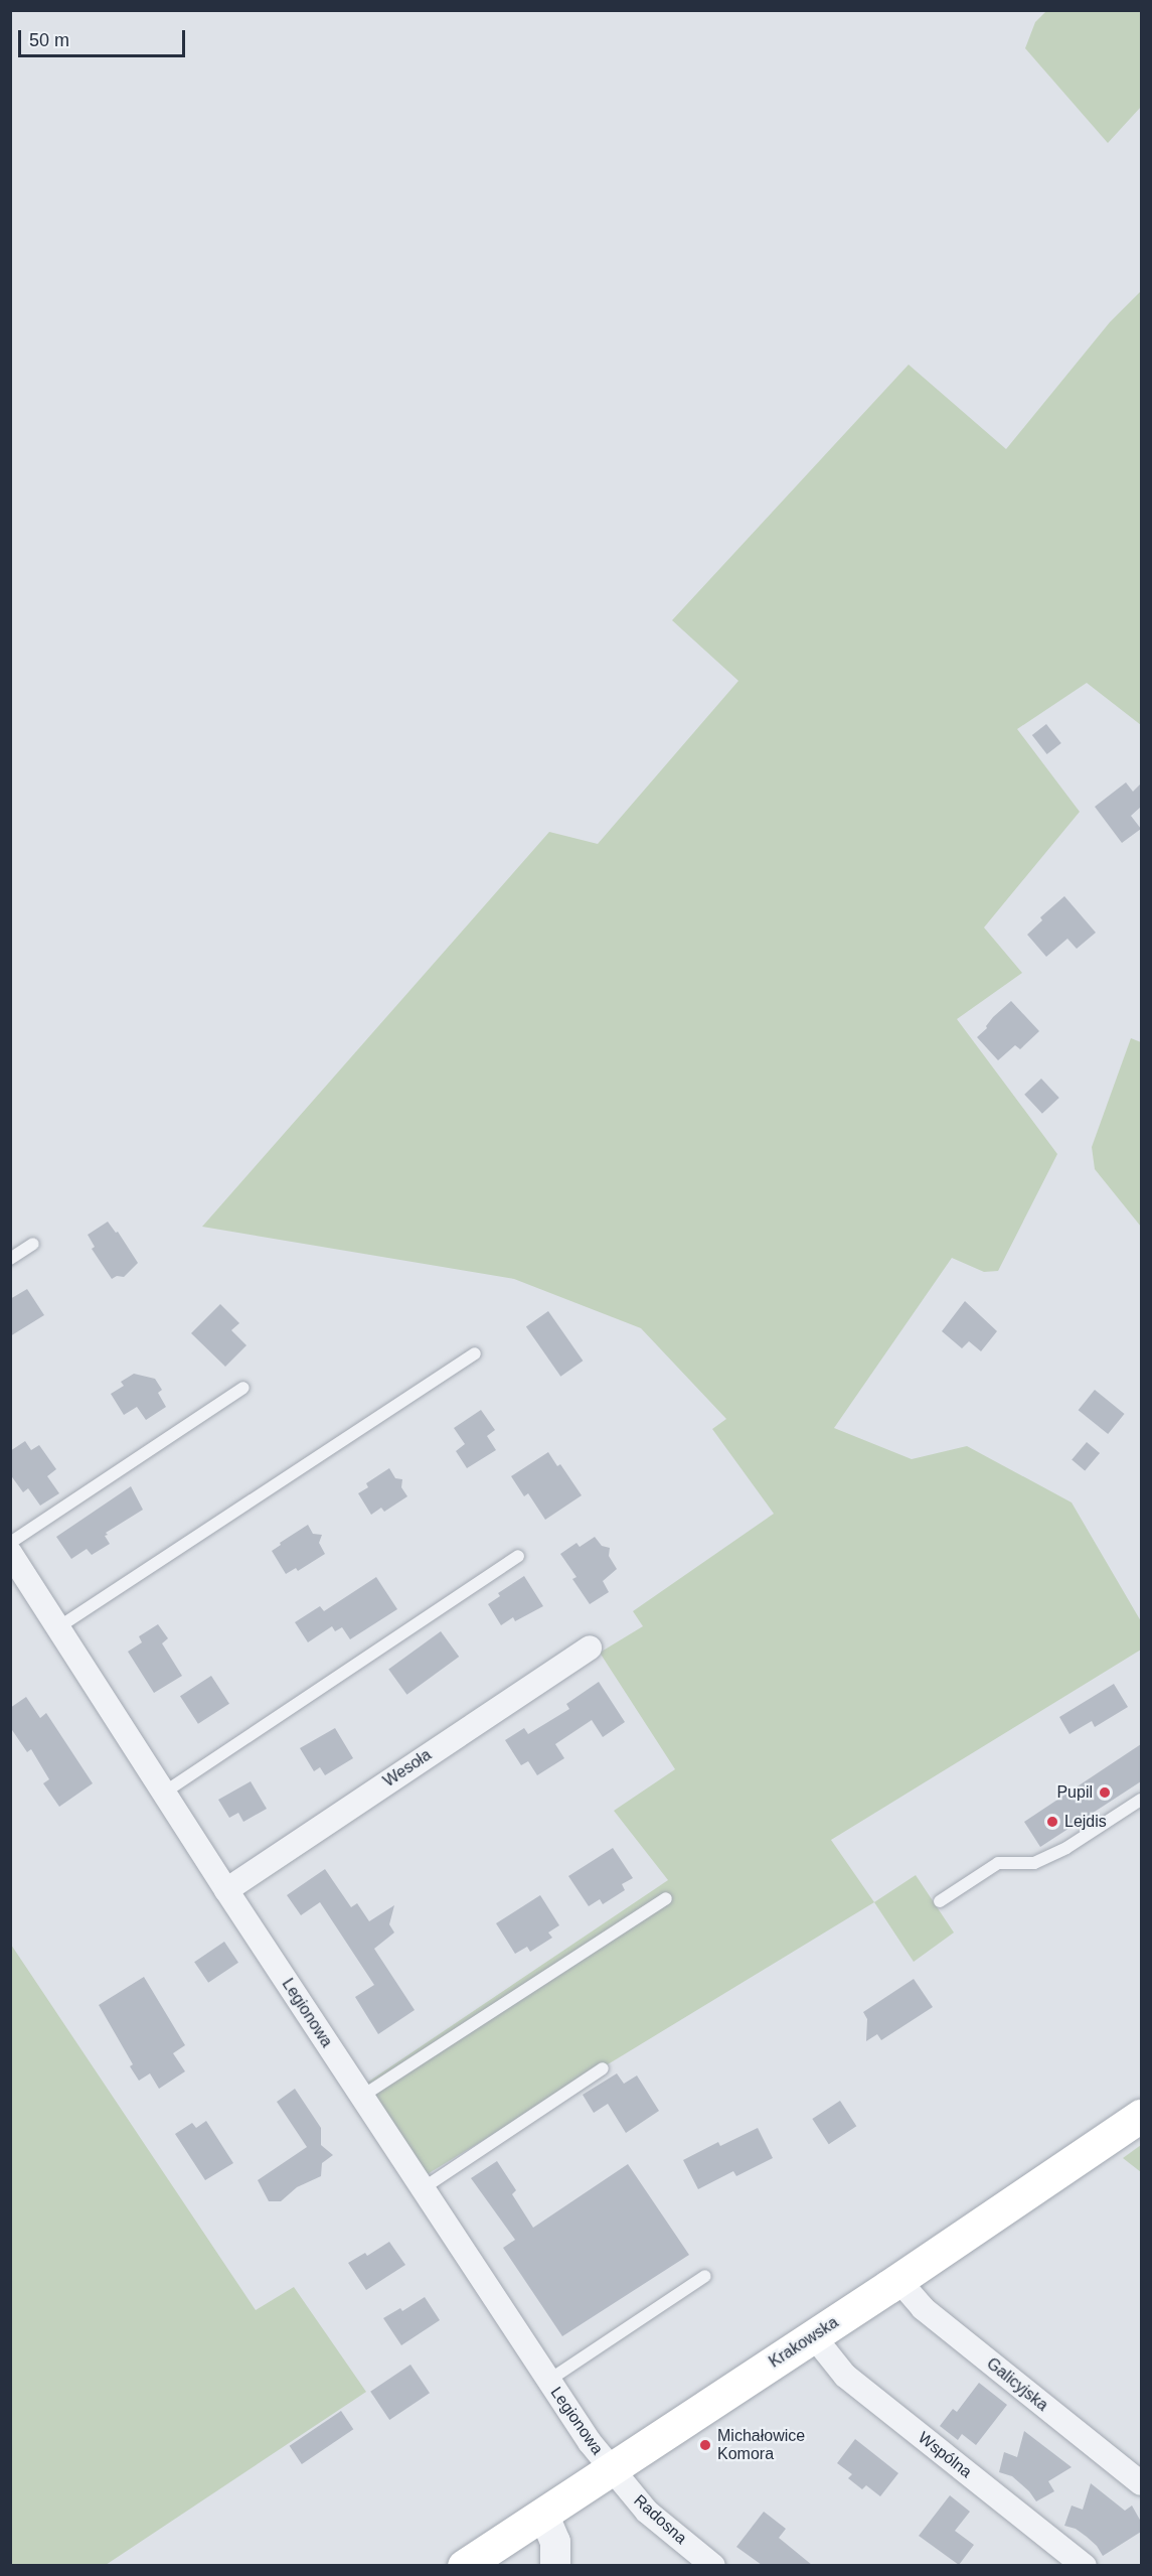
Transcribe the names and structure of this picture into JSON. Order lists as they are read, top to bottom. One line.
{"streets":{"main road":["Krakowska"],"street":["Wesoła","Legionowa","Galicyjska","Wspólna","Radosna"]},"crossings":[["Wesoła","Legionowa"],["Legionowa","Krakowska"],["Legionowa","Radosna"],["Krakowska","Galicyjska"],["Krakowska","Wspólna"],["Krakowska","Radosna"]],"places":["Pupil","Lejdis","Michałowice Komora"],"scale_bar":"50 m"}
